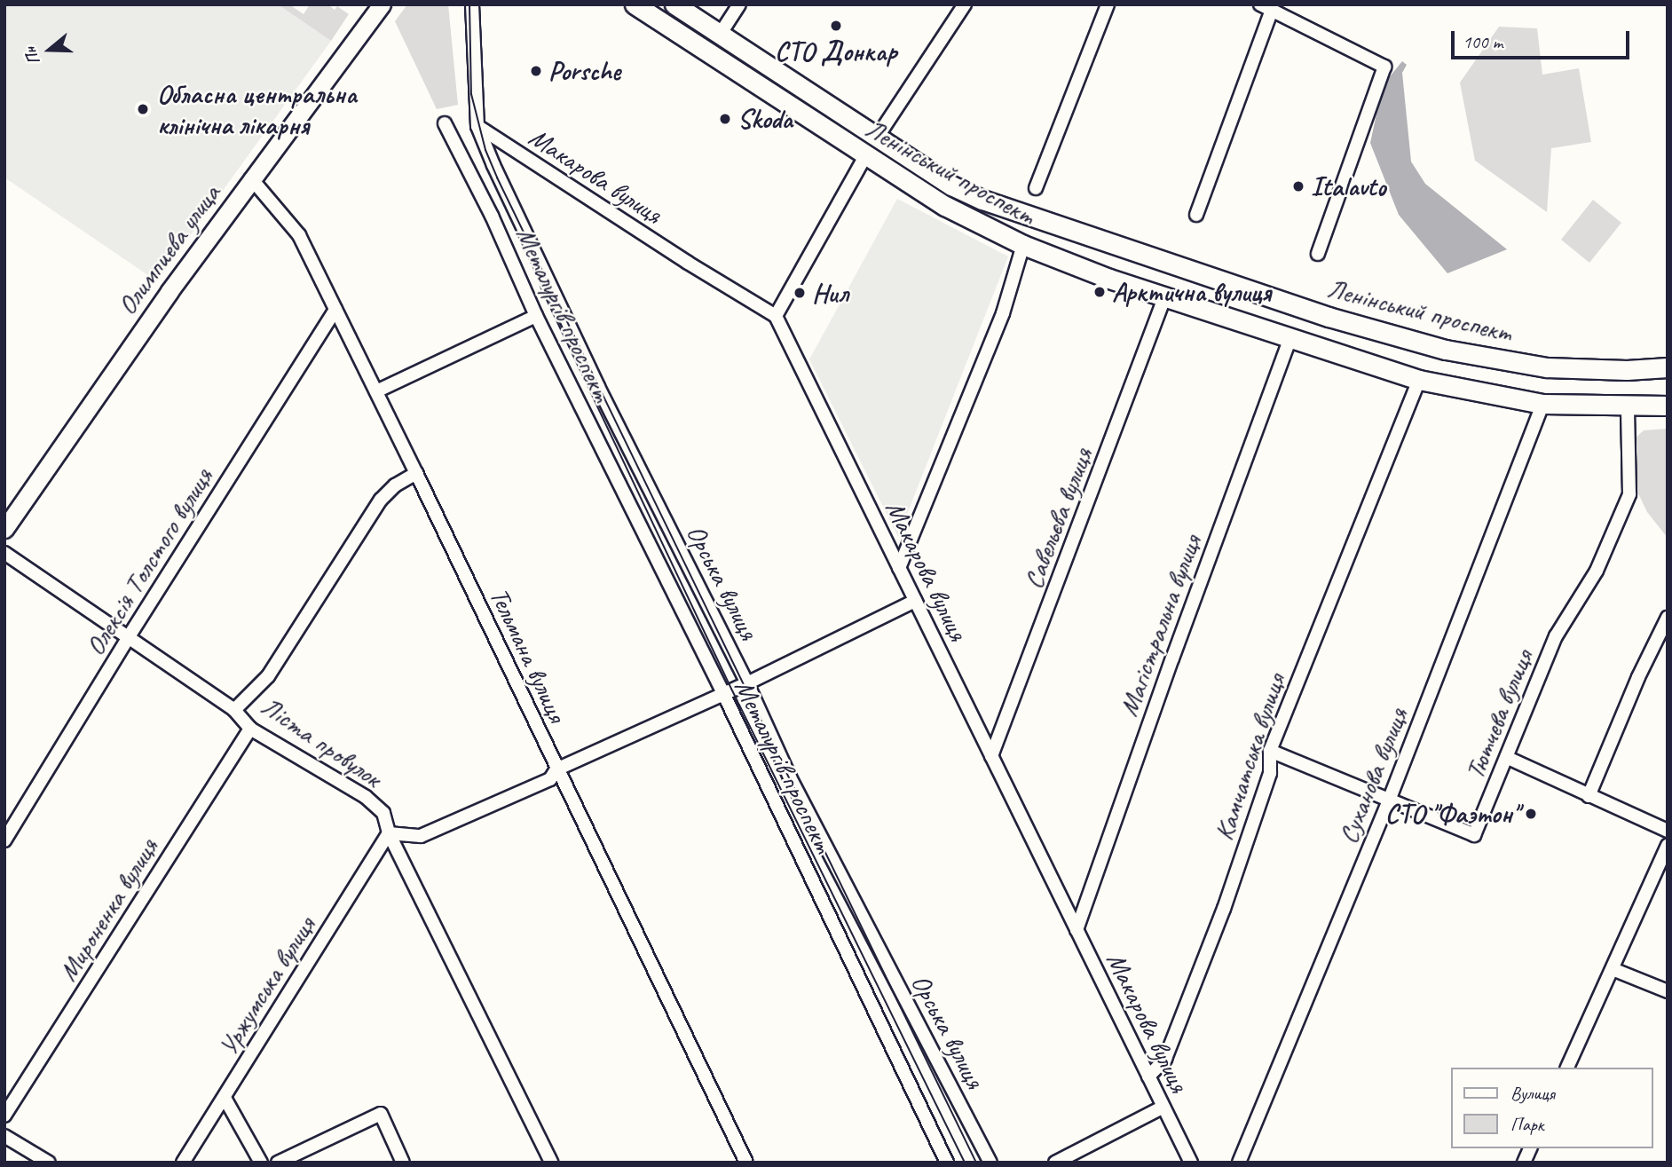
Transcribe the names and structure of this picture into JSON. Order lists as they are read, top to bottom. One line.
{"streets":{"main road":["Ленінський проспект","Олимпиева улица"],"street":["Макарова вулиця","Металургів проспект","Савельєва вулиця","Олексія Толстого вулиця","Орська вулиця","Магістральна вулиця","Тельмана вулиця","Тютчева вулиця","Ліста провулок","Камчатська вулиця","Суханова вулиця","Мироненка вулиця","Уржумська вулиця"]},"crossings":[["Ленінський проспект","Савельєва вулиця"],["Ленінський проспект","Магістральна вулиця"],["Ленінський проспект","Тютчева вулиця"],["Ленінський проспект","Камчатська вулиця"],["Ленінський проспект","Суханова вулиця"],["Макарова вулиця","Савельєва вулиця"],["Макарова вулиця","Орська вулиця"],["Макарова вулиця","Магістральна вулиця"],["Макарова вулиця","Камчатська вулиця"],["Олимпиева улица","Тельмана вулиця"],["Олексія Толстого вулиця","Тельмана вулиця"],["Олексія Толстого вулиця","Ліста провулок"],["Тютчева вулиця","Камчатська вулиця"],["Тютчева вулиця","Суханова вулиця"],["Ліста провулок","Мироненка вулиця"],["Ліста провулок","Уржумська вулиця"]],"places":["СТО Донкар","Porsche","Обласна центральна клінічна лікарня","Skoda","Italavto","Арктична вулиця","Нил","СТО \"Фаэтон\""],"legend":["Вулиця","Парк"],"scale_bar":"100 m","north":"left"}
